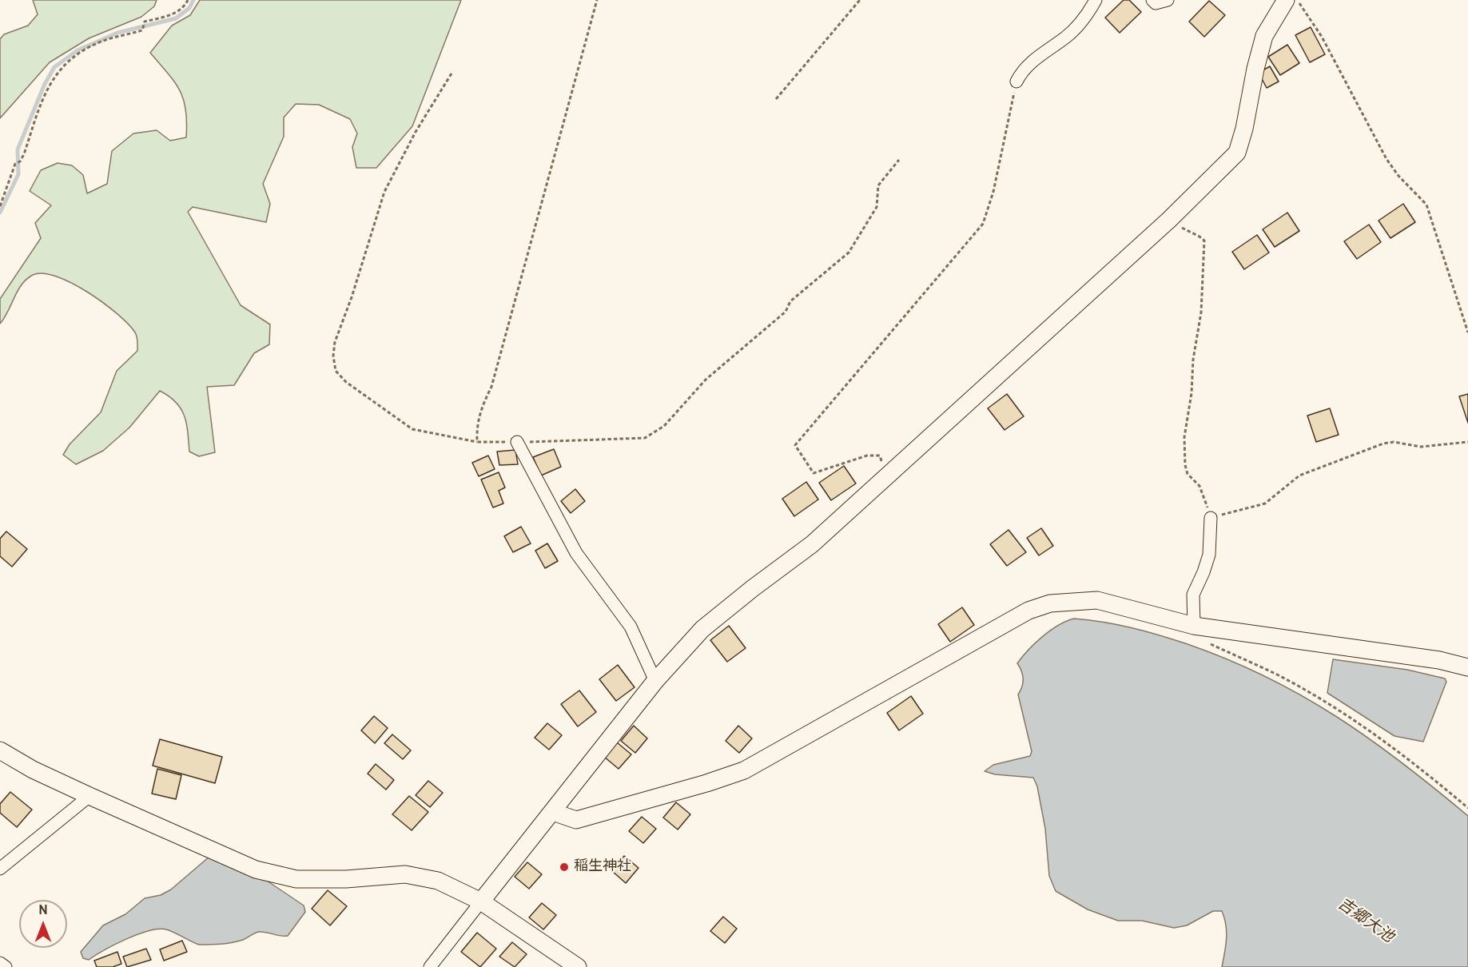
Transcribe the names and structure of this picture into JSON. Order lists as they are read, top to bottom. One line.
{"water":["吉郷大池"],"places":["稲生神社"],"north":"top"}
